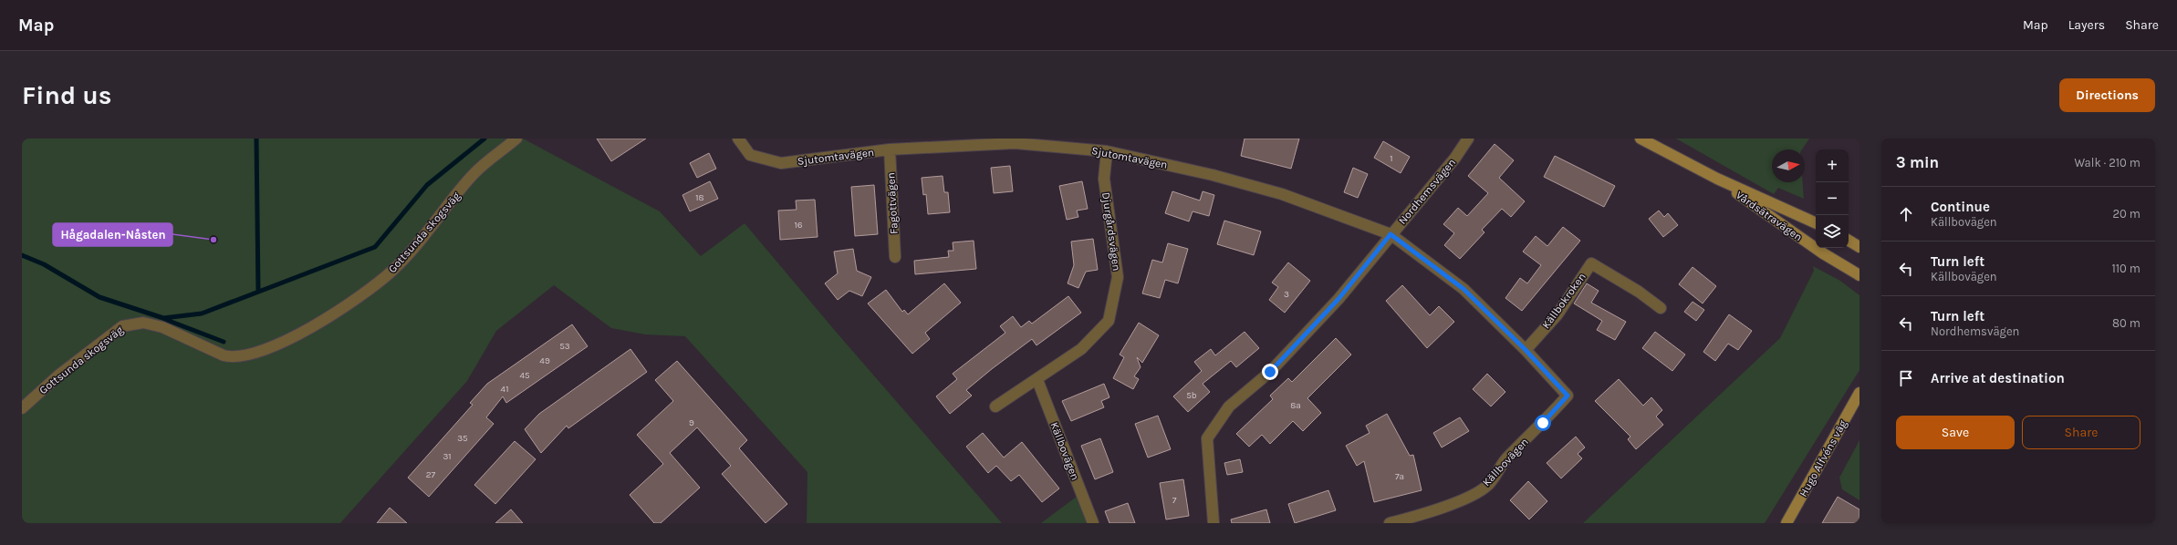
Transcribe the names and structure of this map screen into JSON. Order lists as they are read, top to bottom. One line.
{"streets":{"street":["Sjutomtavägen","Nordhemsvägen","Fagottvägen","Vårdsätravägen","Djurgårdsvägen","Gottsunda skogsväg","Källbokroken","Källbovägen","Hugo Alfvéns väg"]},"crossings":[["Sjutomtavägen","Nordhemsvägen"],["Sjutomtavägen","Fagottvägen"],["Sjutomtavägen","Djurgårdsvägen"],["Sjutomtavägen","Källbovägen"],["Nordhemsvägen","Källbovägen"],["Djurgårdsvägen","Källbovägen"],["Källbokroken","Källbovägen"]],"places":["Hågadalen-Nåsten"],"house_numbers":["1","18","16","3","53","49","45","41","5b","8a","9","35","31","27","7a","7"],"north":"right","page":{"header":"Map","nav":["Map","Layers","Share"],"buttons":["Directions",["Save","Share"]],"title":"Find us","heading":["3 min","Walk · 210 m"],"map_buttons":["+","−"],"list":[["Continue","Källbovägen","20 m"],["Turn left","Källbovägen","110 m"],["Turn left","Nordhemsvägen","80 m"],"Arrive at destination"]}}
